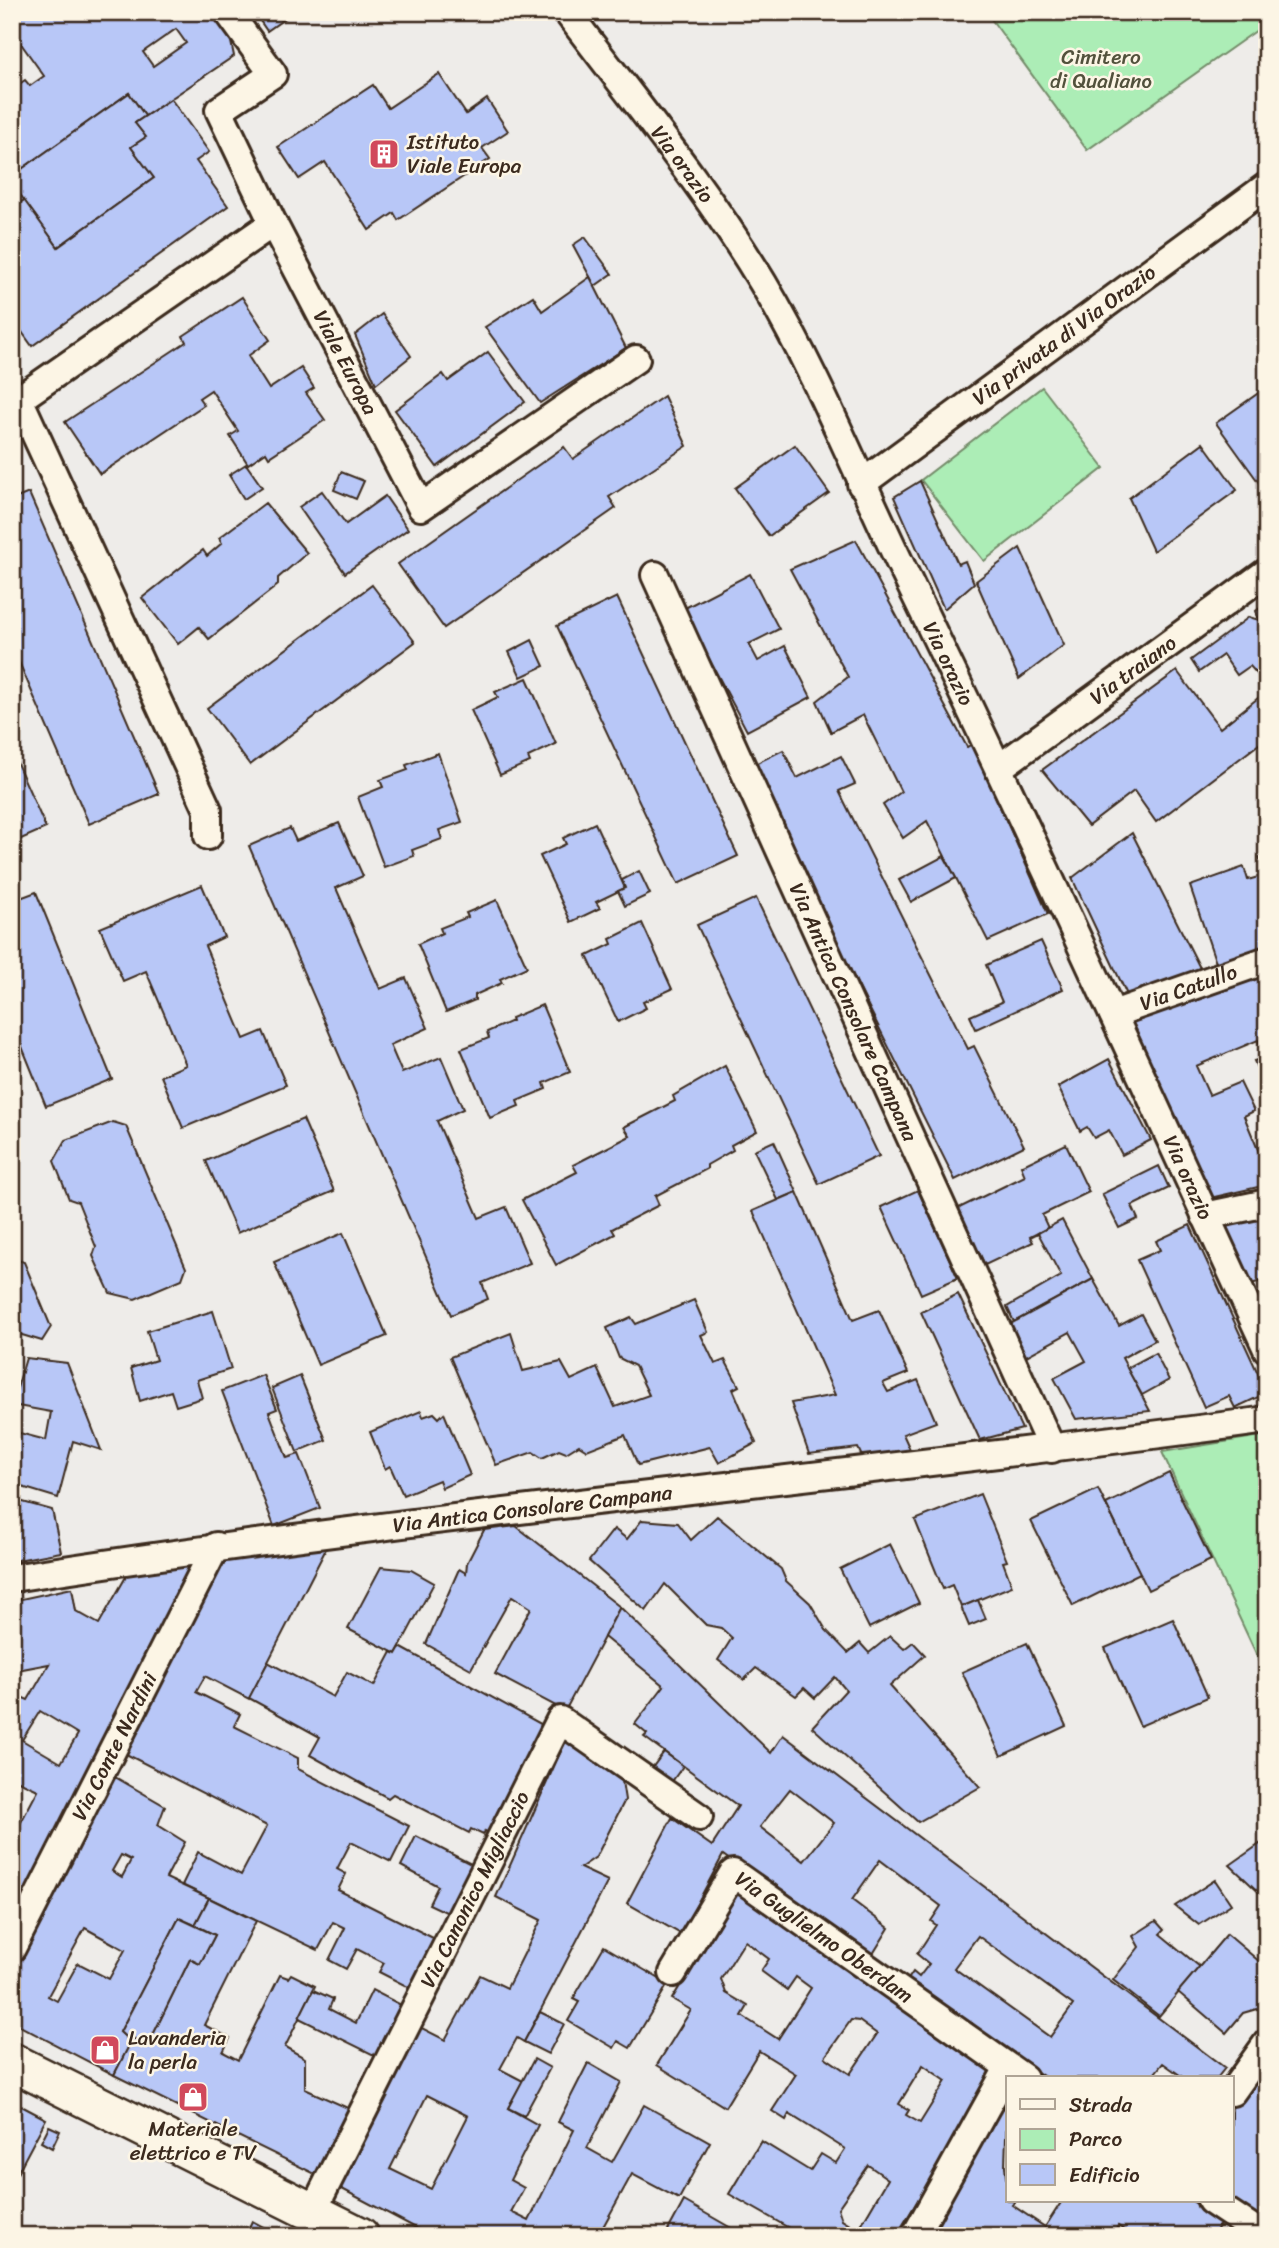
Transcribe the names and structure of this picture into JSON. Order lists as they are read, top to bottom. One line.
{"streets":{"street":["Via orazio","Via privata di Via Orazio","Viale Europa","Via traiano","Via Catullo","Via Antica Consolare Campana","Via Conte Nardini","Via Canonico Migliaccio","Via Guglielmo Oberdam"]},"crossings":[["Via orazio","Via privata di Via Orazio"],["Via orazio","Via traiano"],["Via orazio","Via Catullo"],["Via Antica Consolare Campana","Via Conte Nardini"]],"parks":["Cimitero di Qualiano"],"places":{"building":["Istituto Viale Europa"],"shop":["Lavanderia la perla","Materiale elettrico e TV"]},"legend":["Strada","Parco","Edificio"]}
